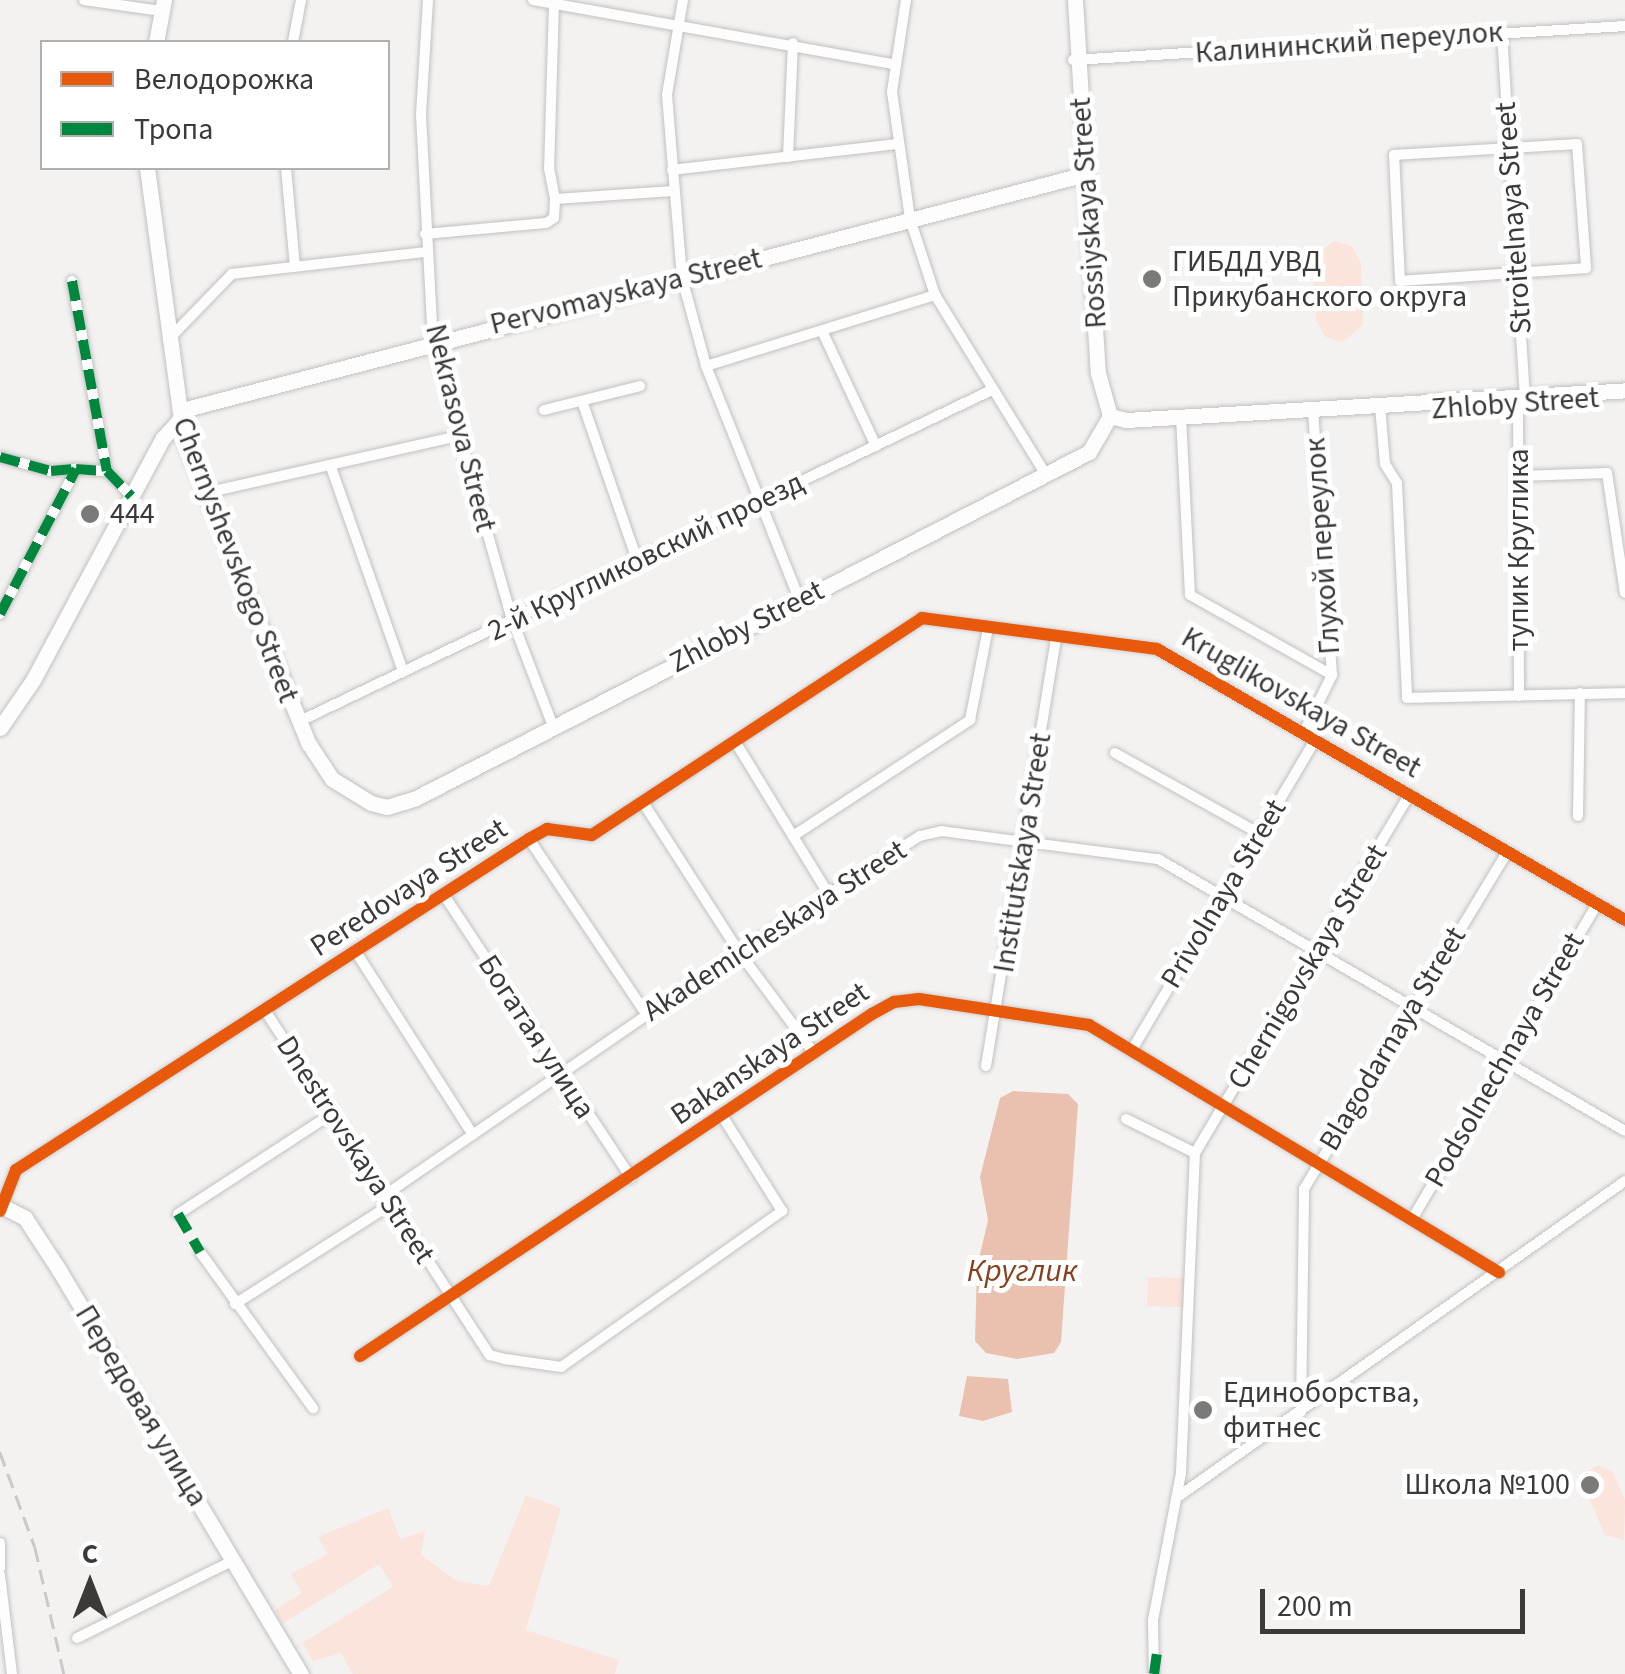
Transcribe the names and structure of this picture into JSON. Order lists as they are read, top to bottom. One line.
{"streets":{"street":["Калининский переулок","Rossiyskaya Street","Stroitelnaya Street","Pervomayskaya Street","Zhloby Street","Nekrasova Street","Глухой переулок","тупик Круглика","2-й Кругликовский проезд","Chernyshevskogo Street","Kruglikovskaya Street","Institutskaya Street","Peredovaya Street","Privolnaya Street","Akademicheskaya Street","Chernigovskaya Street","Богатая улица","Blagodarnaya Street","Bakanskaya Street","Podsolnechnaya Street","Dnestrovskaya Street","Передовая улица"]},"crossings":[["Калининский переулок","Rossiyskaya Street"],["Калининский переулок","Stroitelnaya Street"],["Rossiyskaya Street","Pervomayskaya Street"],["Rossiyskaya Street","Zhloby Street"],["Stroitelnaya Street","Zhloby Street"],["Stroitelnaya Street","тупик Круглика"],["Pervomayskaya Street","Nekrasova Street"],["Pervomayskaya Street","Chernyshevskogo Street"],["Zhloby Street","Nekrasova Street"],["Zhloby Street","Глухой переулок"],["Zhloby Street","тупик Круглика"],["Zhloby Street","Chernyshevskogo Street"],["Nekrasova Street","2-й Кругликовский проезд"],["2-й Кругликовский проезд","Chernyshevskogo Street"],["Kruglikovskaya Street","Institutskaya Street"],["Kruglikovskaya Street","Peredovaya Street"],["Kruglikovskaya Street","Privolnaya Street"],["Kruglikovskaya Street","Chernigovskaya Street"],["Kruglikovskaya Street","Blagodarnaya Street"],["Kruglikovskaya Street","Podsolnechnaya Street"],["Institutskaya Street","Akademicheskaya Street"],["Institutskaya Street","Bakanskaya Street"],["Peredovaya Street","Богатая улица"],["Peredovaya Street","Dnestrovskaya Street"],["Peredovaya Street","Передовая улица"],["Privolnaya Street","Akademicheskaya Street"],["Privolnaya Street","Bakanskaya Street"],["Akademicheskaya Street","Chernigovskaya Street"],["Akademicheskaya Street","Богатая улица"],["Akademicheskaya Street","Blagodarnaya Street"],["Akademicheskaya Street","Podsolnechnaya Street"],["Akademicheskaya Street","Dnestrovskaya Street"],["Chernigovskaya Street","Bakanskaya Street"],["Богатая улица","Bakanskaya Street"],["Blagodarnaya Street","Bakanskaya Street"],["Bakanskaya Street","Podsolnechnaya Street"],["Bakanskaya Street","Dnestrovskaya Street"]],"water":["Круглик"],"places":["ГИБДД УВД Прикубанского округа","444","Единоборства, фитнес","Школа №100"],"legend":["Велодорожка","Тропа"],"scale_bar":"200 m","north":"top"}
